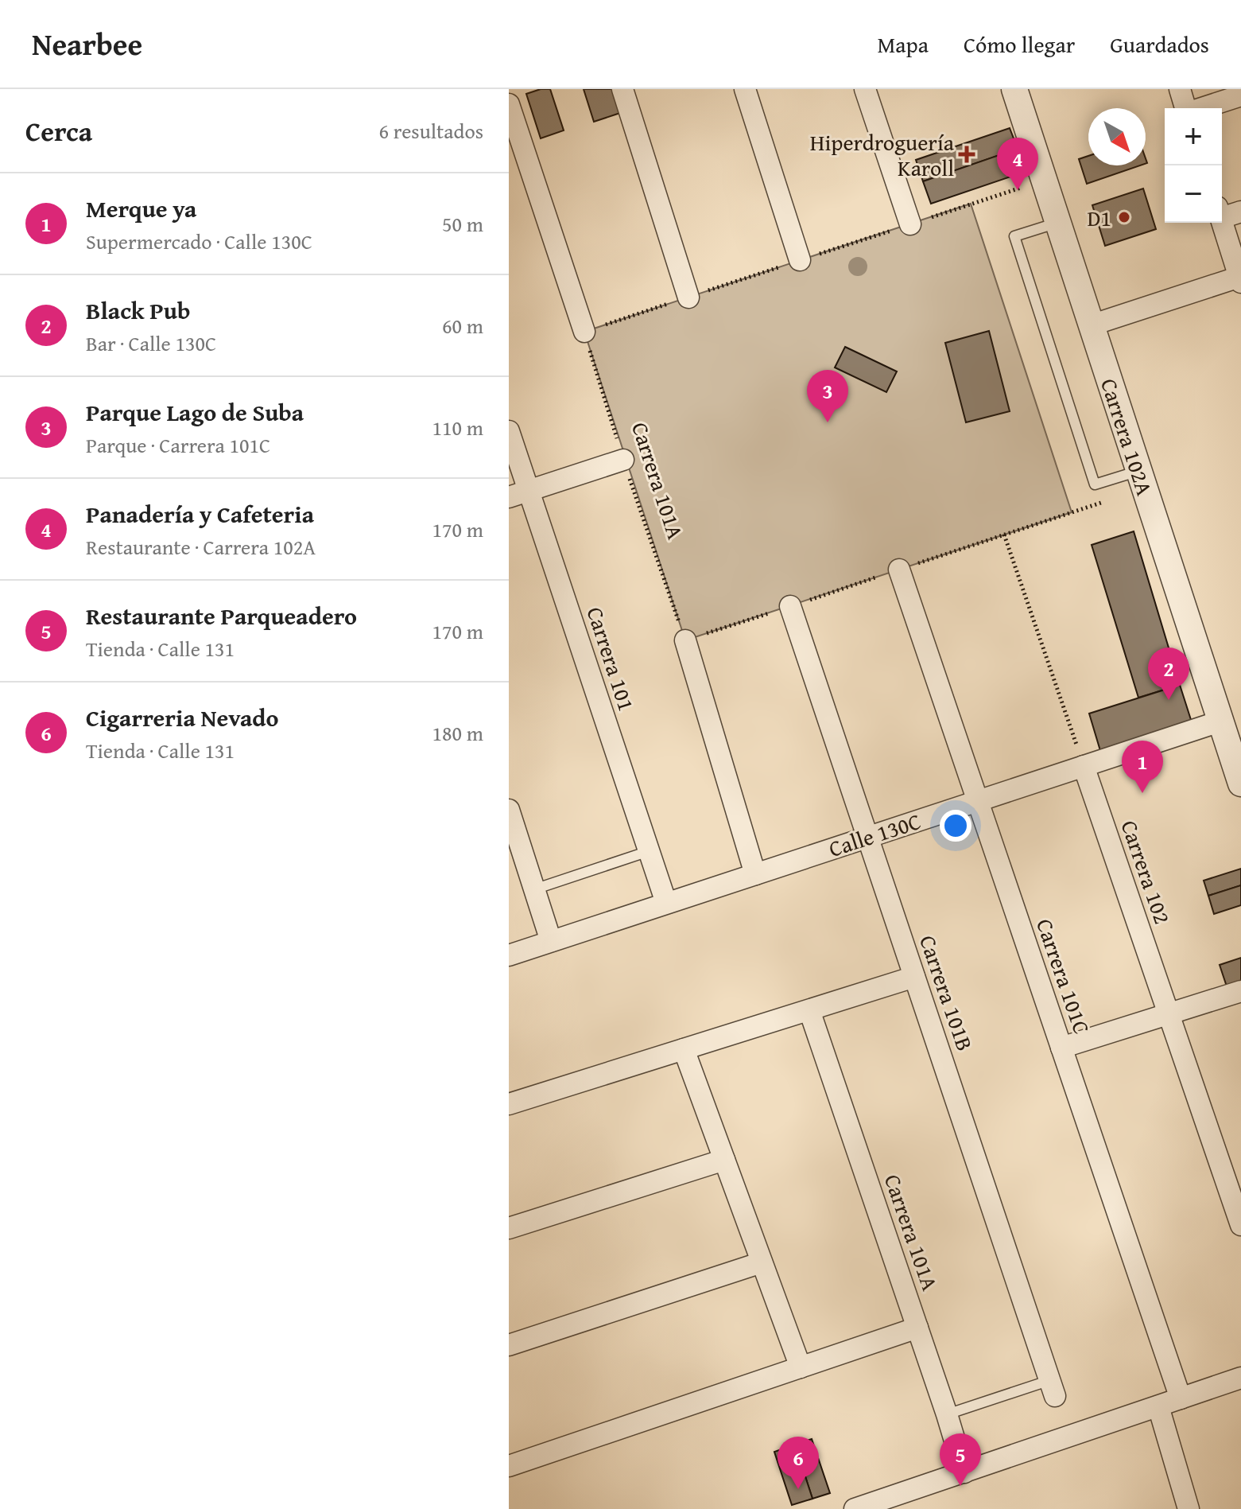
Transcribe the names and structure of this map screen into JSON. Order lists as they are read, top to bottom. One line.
{"streets":{"street":["Carrera 102A","Carrera 101A","Carrera 101","Calle 130C","Carrera 102","Carrera 101C","Carrera 101B"]},"crossings":[["Carrera 102A","Calle 130C"],["Carrera 101","Calle 130C"],["Calle 130C","Carrera 102"],["Calle 130C","Carrera 101C"],["Calle 130C","Carrera 101B"]],"places":{"health":["Hiperdroguería Karoll"],"other":["D1"]},"north":"bottom right","page":{"header":"Nearbee","nav":["Mapa","Cómo llegar","Guardados"],"heading":["Cerca","6 resultados"],"map_buttons":["+","−"],"pins":["4","3","2","1","5","6"],"list":[{"mark":"1","name":"Merque ya","note":"Supermercado · Calle 130C","value":"50 m"},{"mark":"2","name":"Black Pub","note":"Bar · Calle 130C","value":"60 m"},{"mark":"3","name":"Parque Lago de Suba","note":"Parque · Carrera 101C","value":"110 m"},{"mark":"4","name":"Panadería y Cafeteria","note":"Restaurante · Carrera 102A","value":"170 m"},{"mark":"5","name":"Restaurante Parqueadero","note":"Tienda · Calle 131","value":"170 m"},{"mark":"6","name":"Cigarreria Nevado","note":"Tienda · Calle 131","value":"180 m"}]}}
